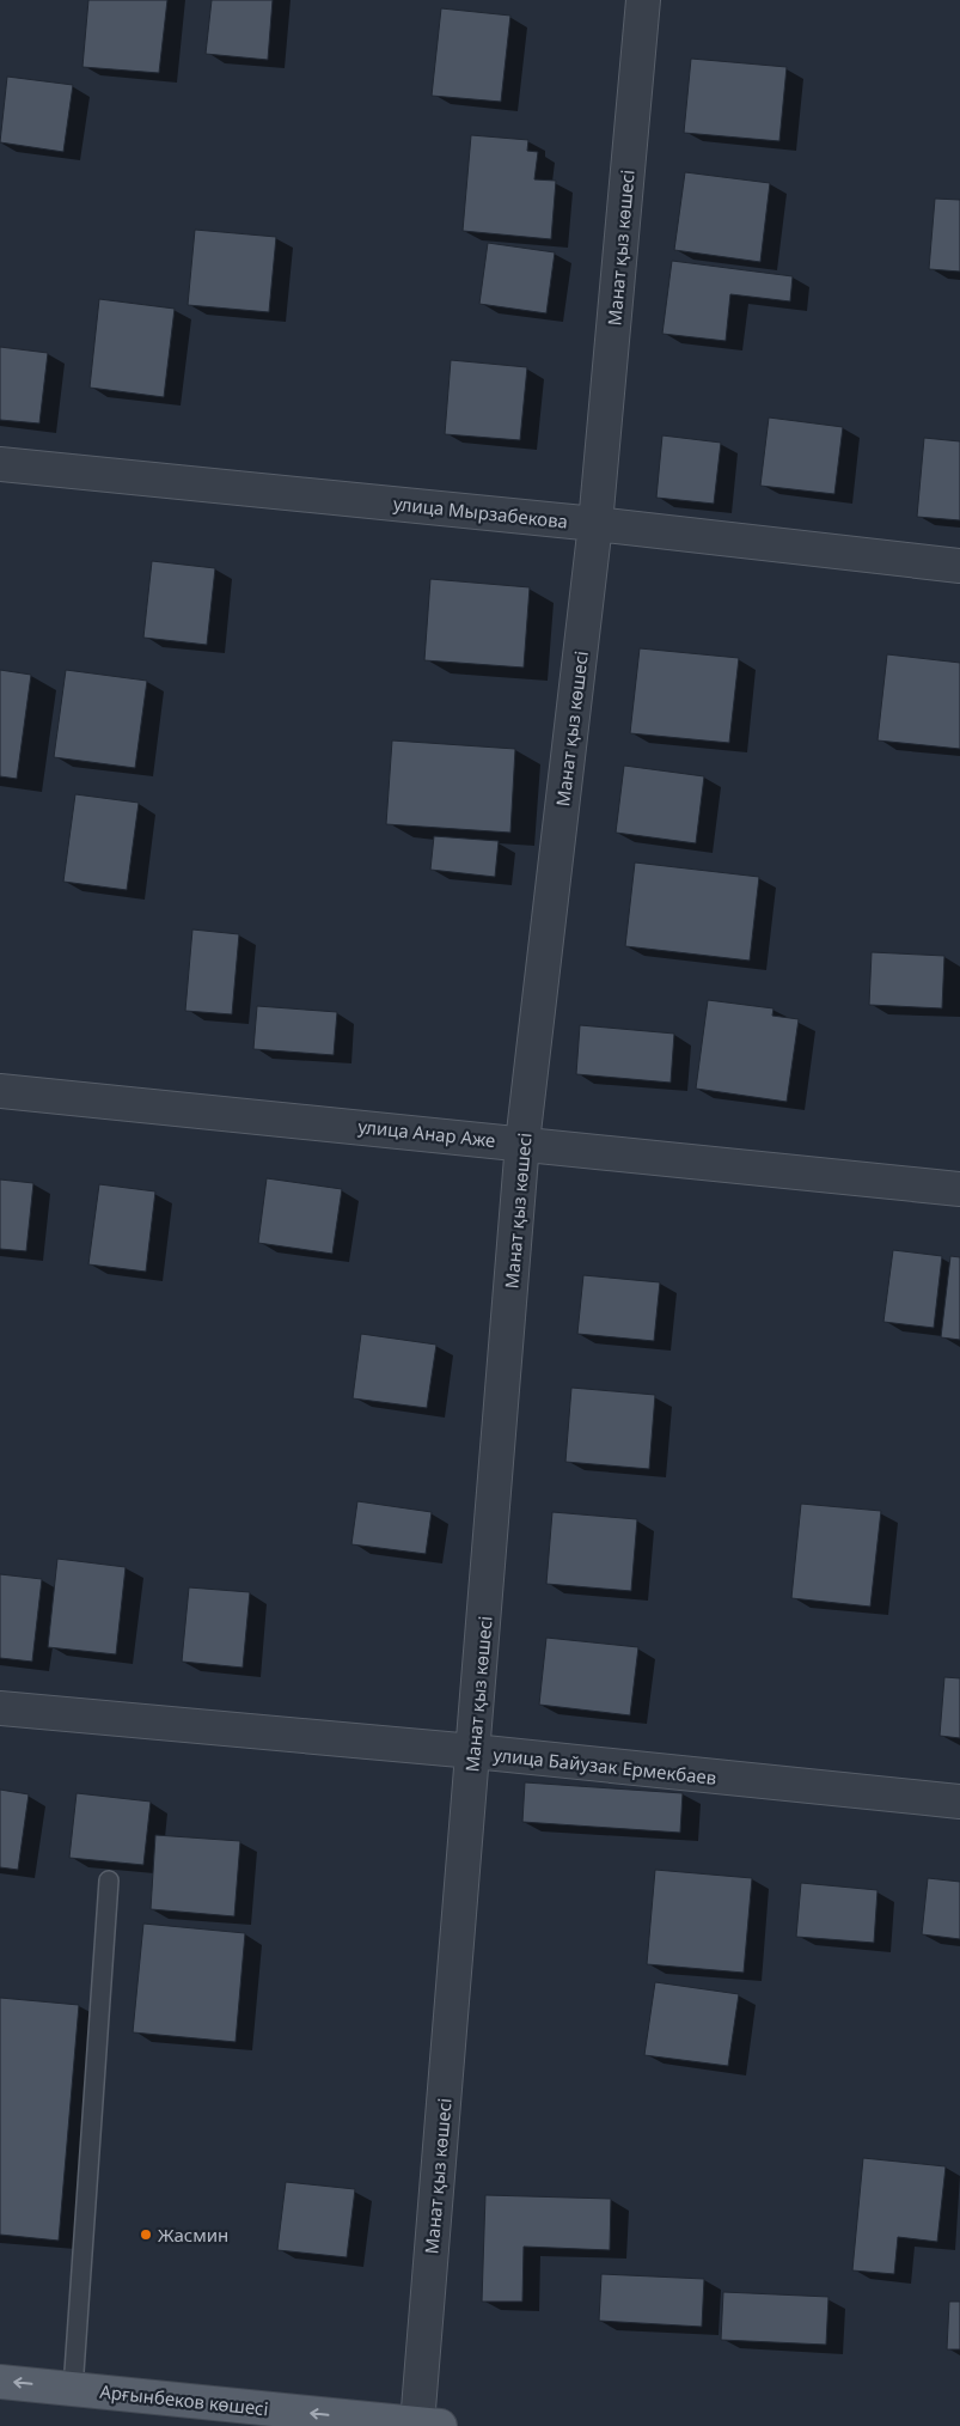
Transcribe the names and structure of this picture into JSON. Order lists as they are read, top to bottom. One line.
{"streets":{"main road":["Арғынбеков көшесі"],"street":["Манат қыз көшесі","улица Мырзабекова","улица Анар Аже","улица Байузак Ермекбаев"]},"crossings":[["Манат қыз көшесі","улица Мырзабекова"],["Манат қыз көшесі","улица Анар Аже"],["Манат қыз көшесі","улица Байузак Ермекбаев"],["Манат қыз көшесі","Арғынбеков көшесі"]],"one_way":["Арғынбеков көшесі"],"places":["Жасмин"]}
